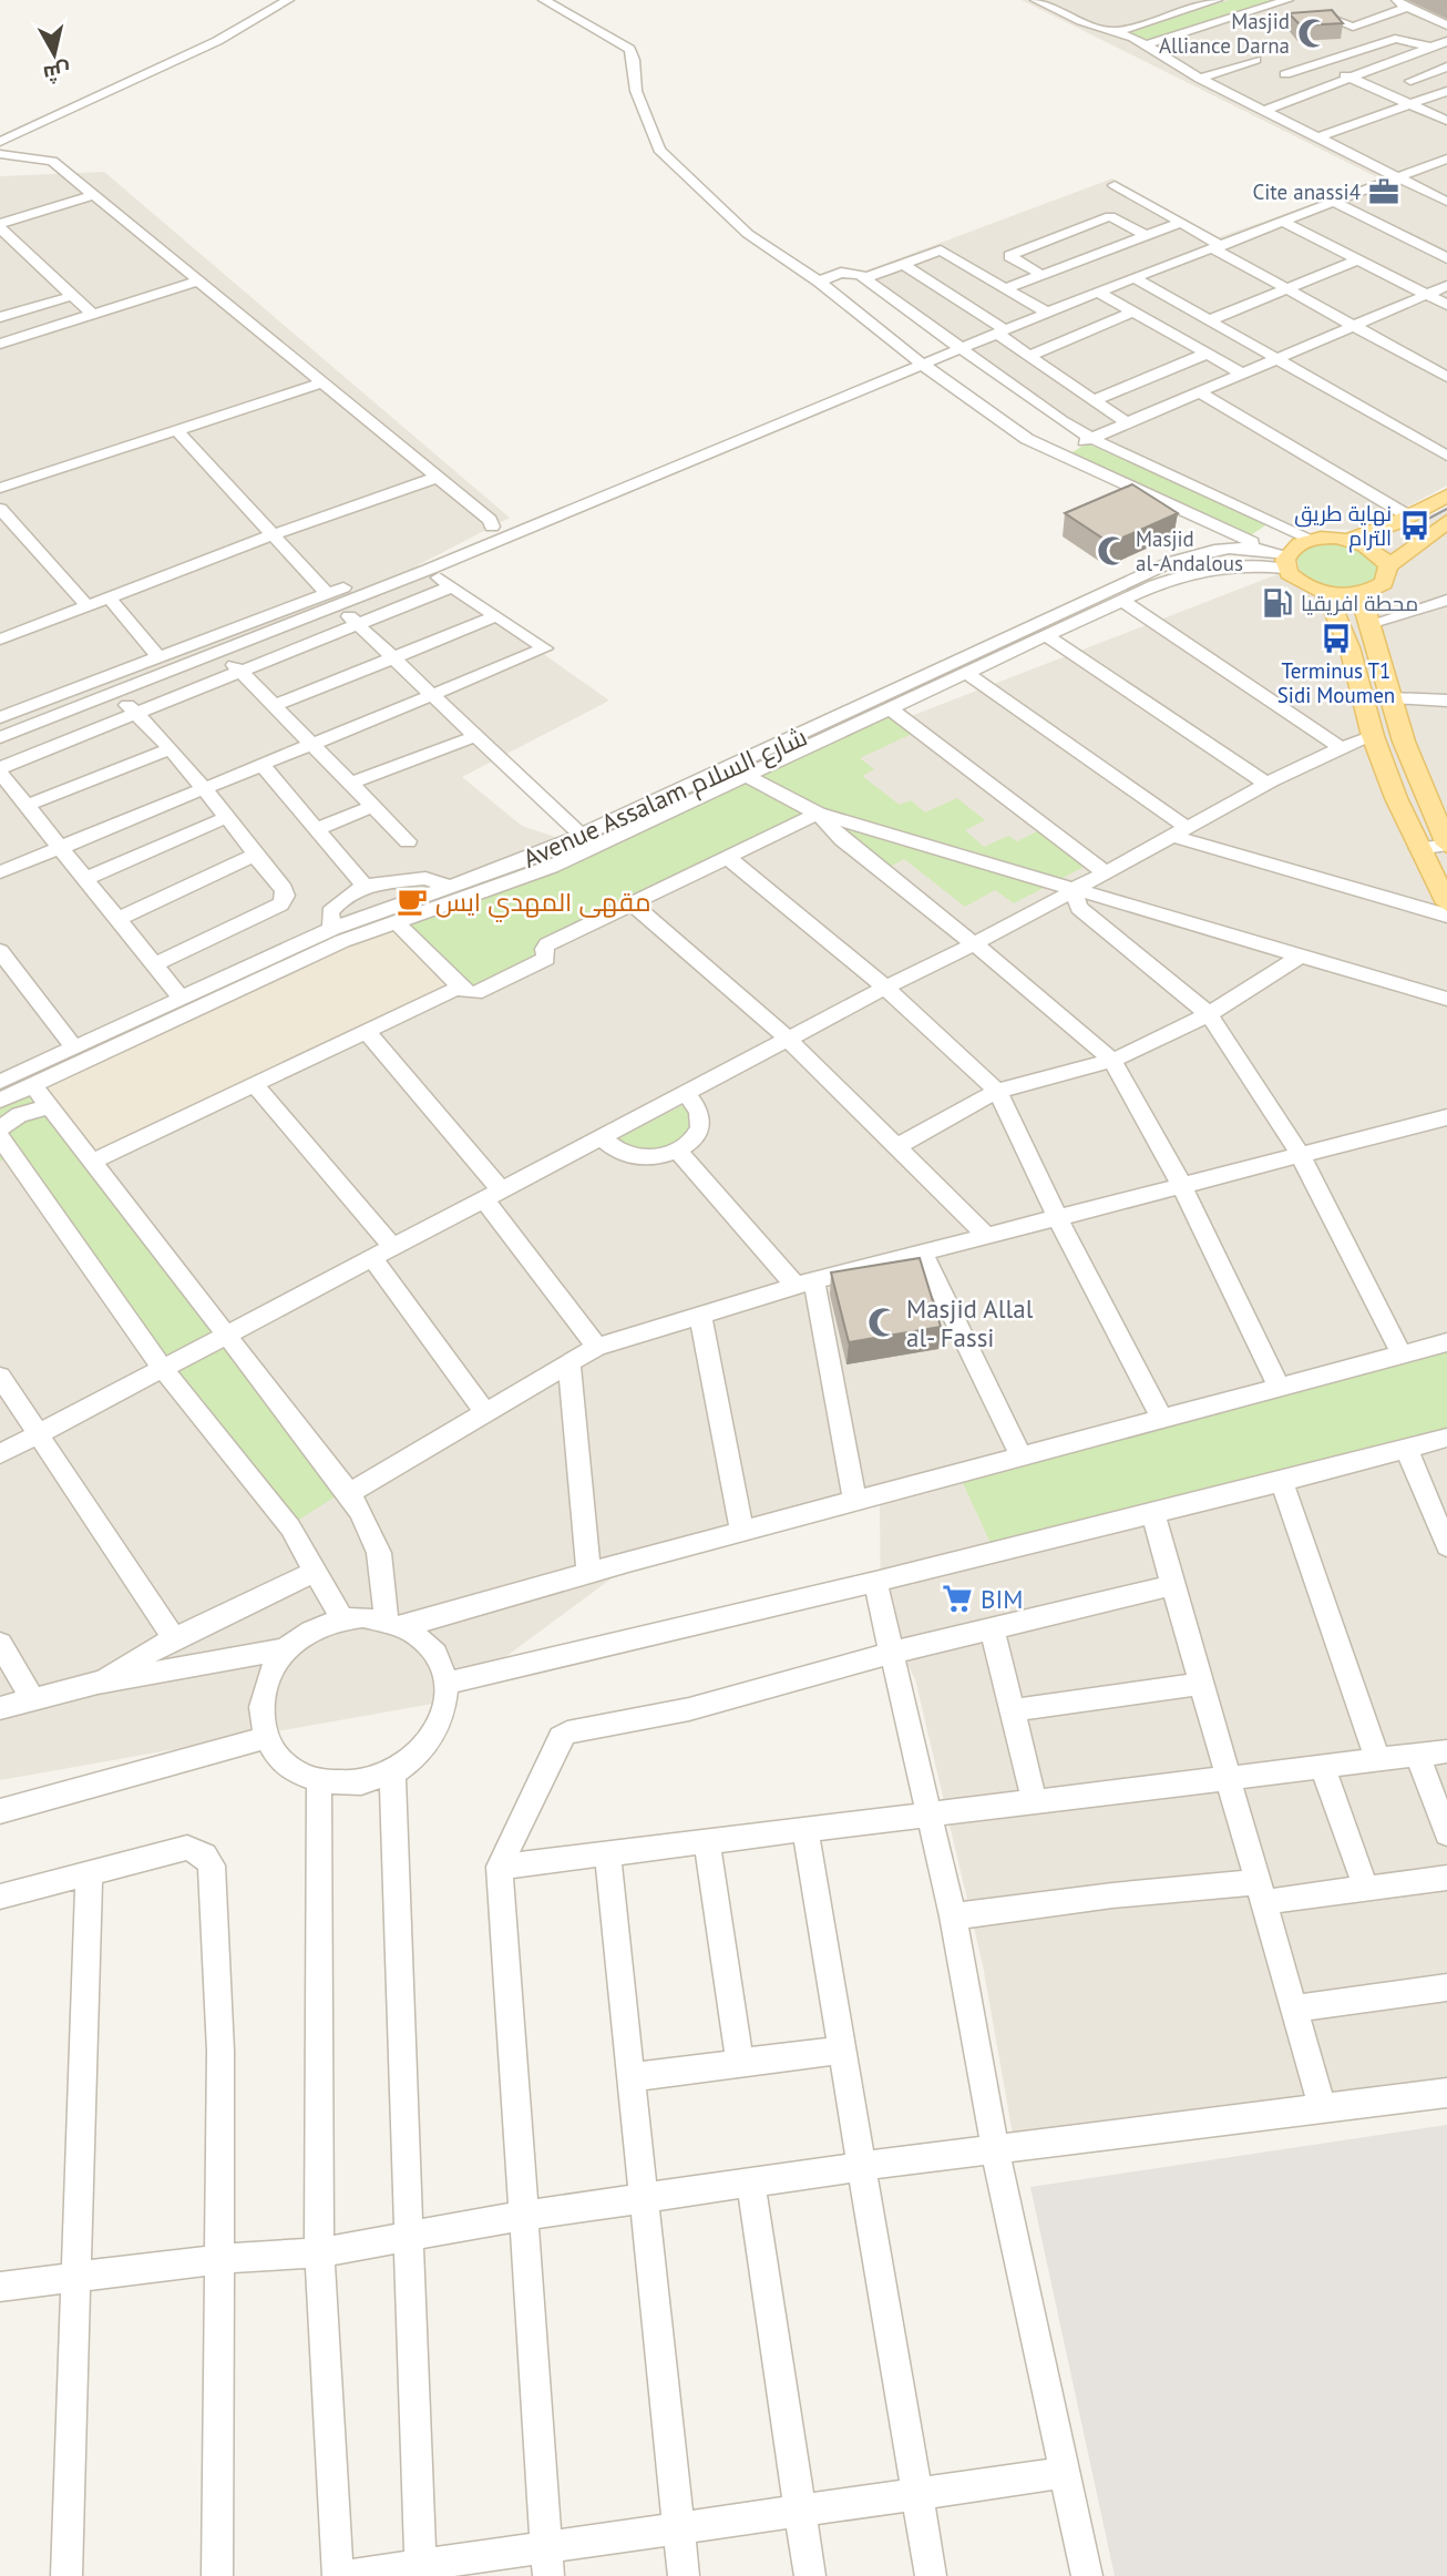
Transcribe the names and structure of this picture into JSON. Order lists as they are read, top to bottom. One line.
{"streets":{"street":["Avenue Assalam شارع السلام"]},"places":{"mosque":["Masjid Alliance Darna","Masjid al-Andalous","Masjid Allal al- Fassi"],"office":["Cite anassi4"],"bus stop":["نهاية طريق الترام","Terminus T1 Sidi Moumen"],"fuel station":["محطة افريقيا"],"cafe":["مقهى المهدي ايس"],"supermarket":["BIM"]},"north":"bottom"}
